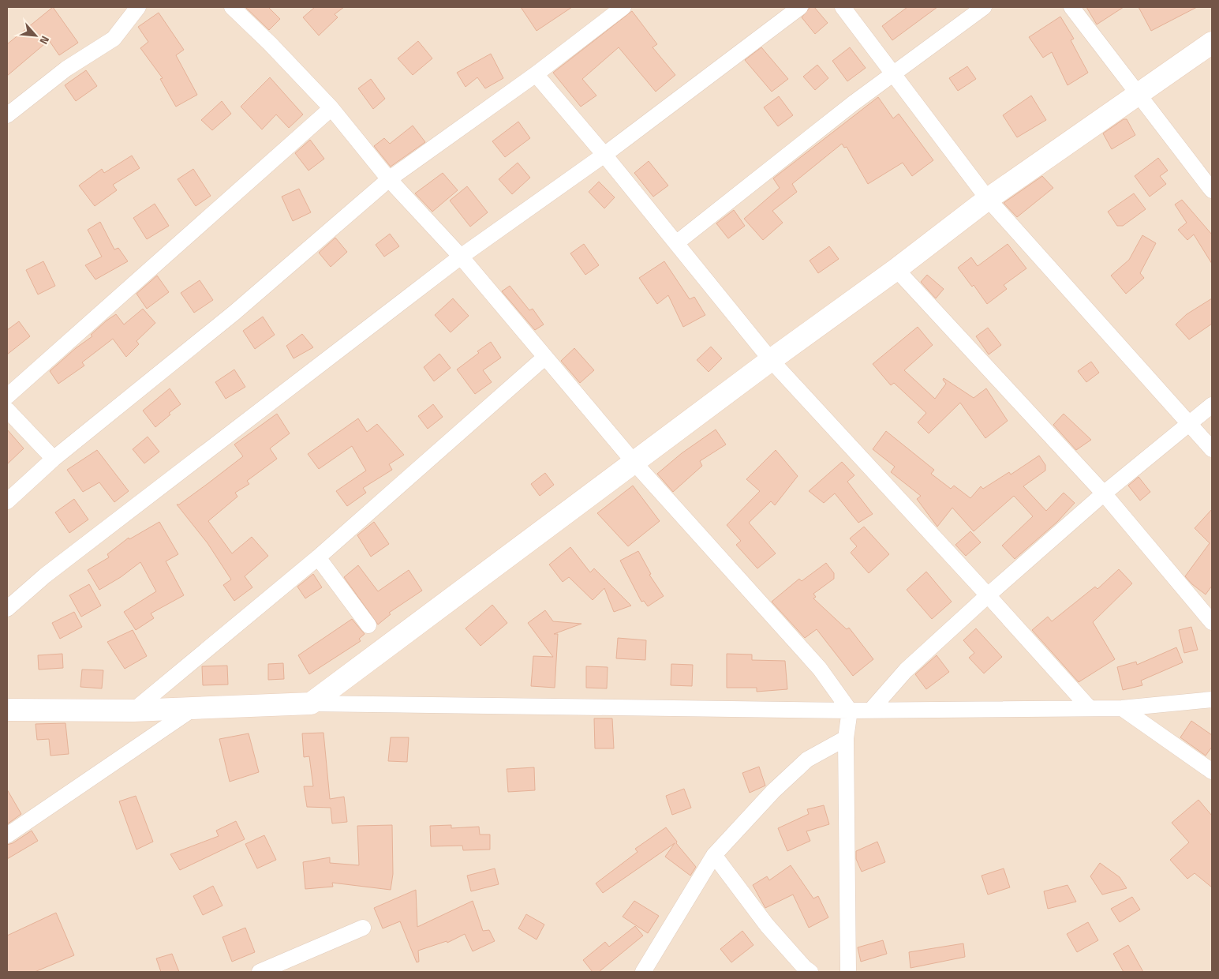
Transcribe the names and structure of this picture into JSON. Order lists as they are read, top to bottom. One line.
{"north":"bottom right"}
